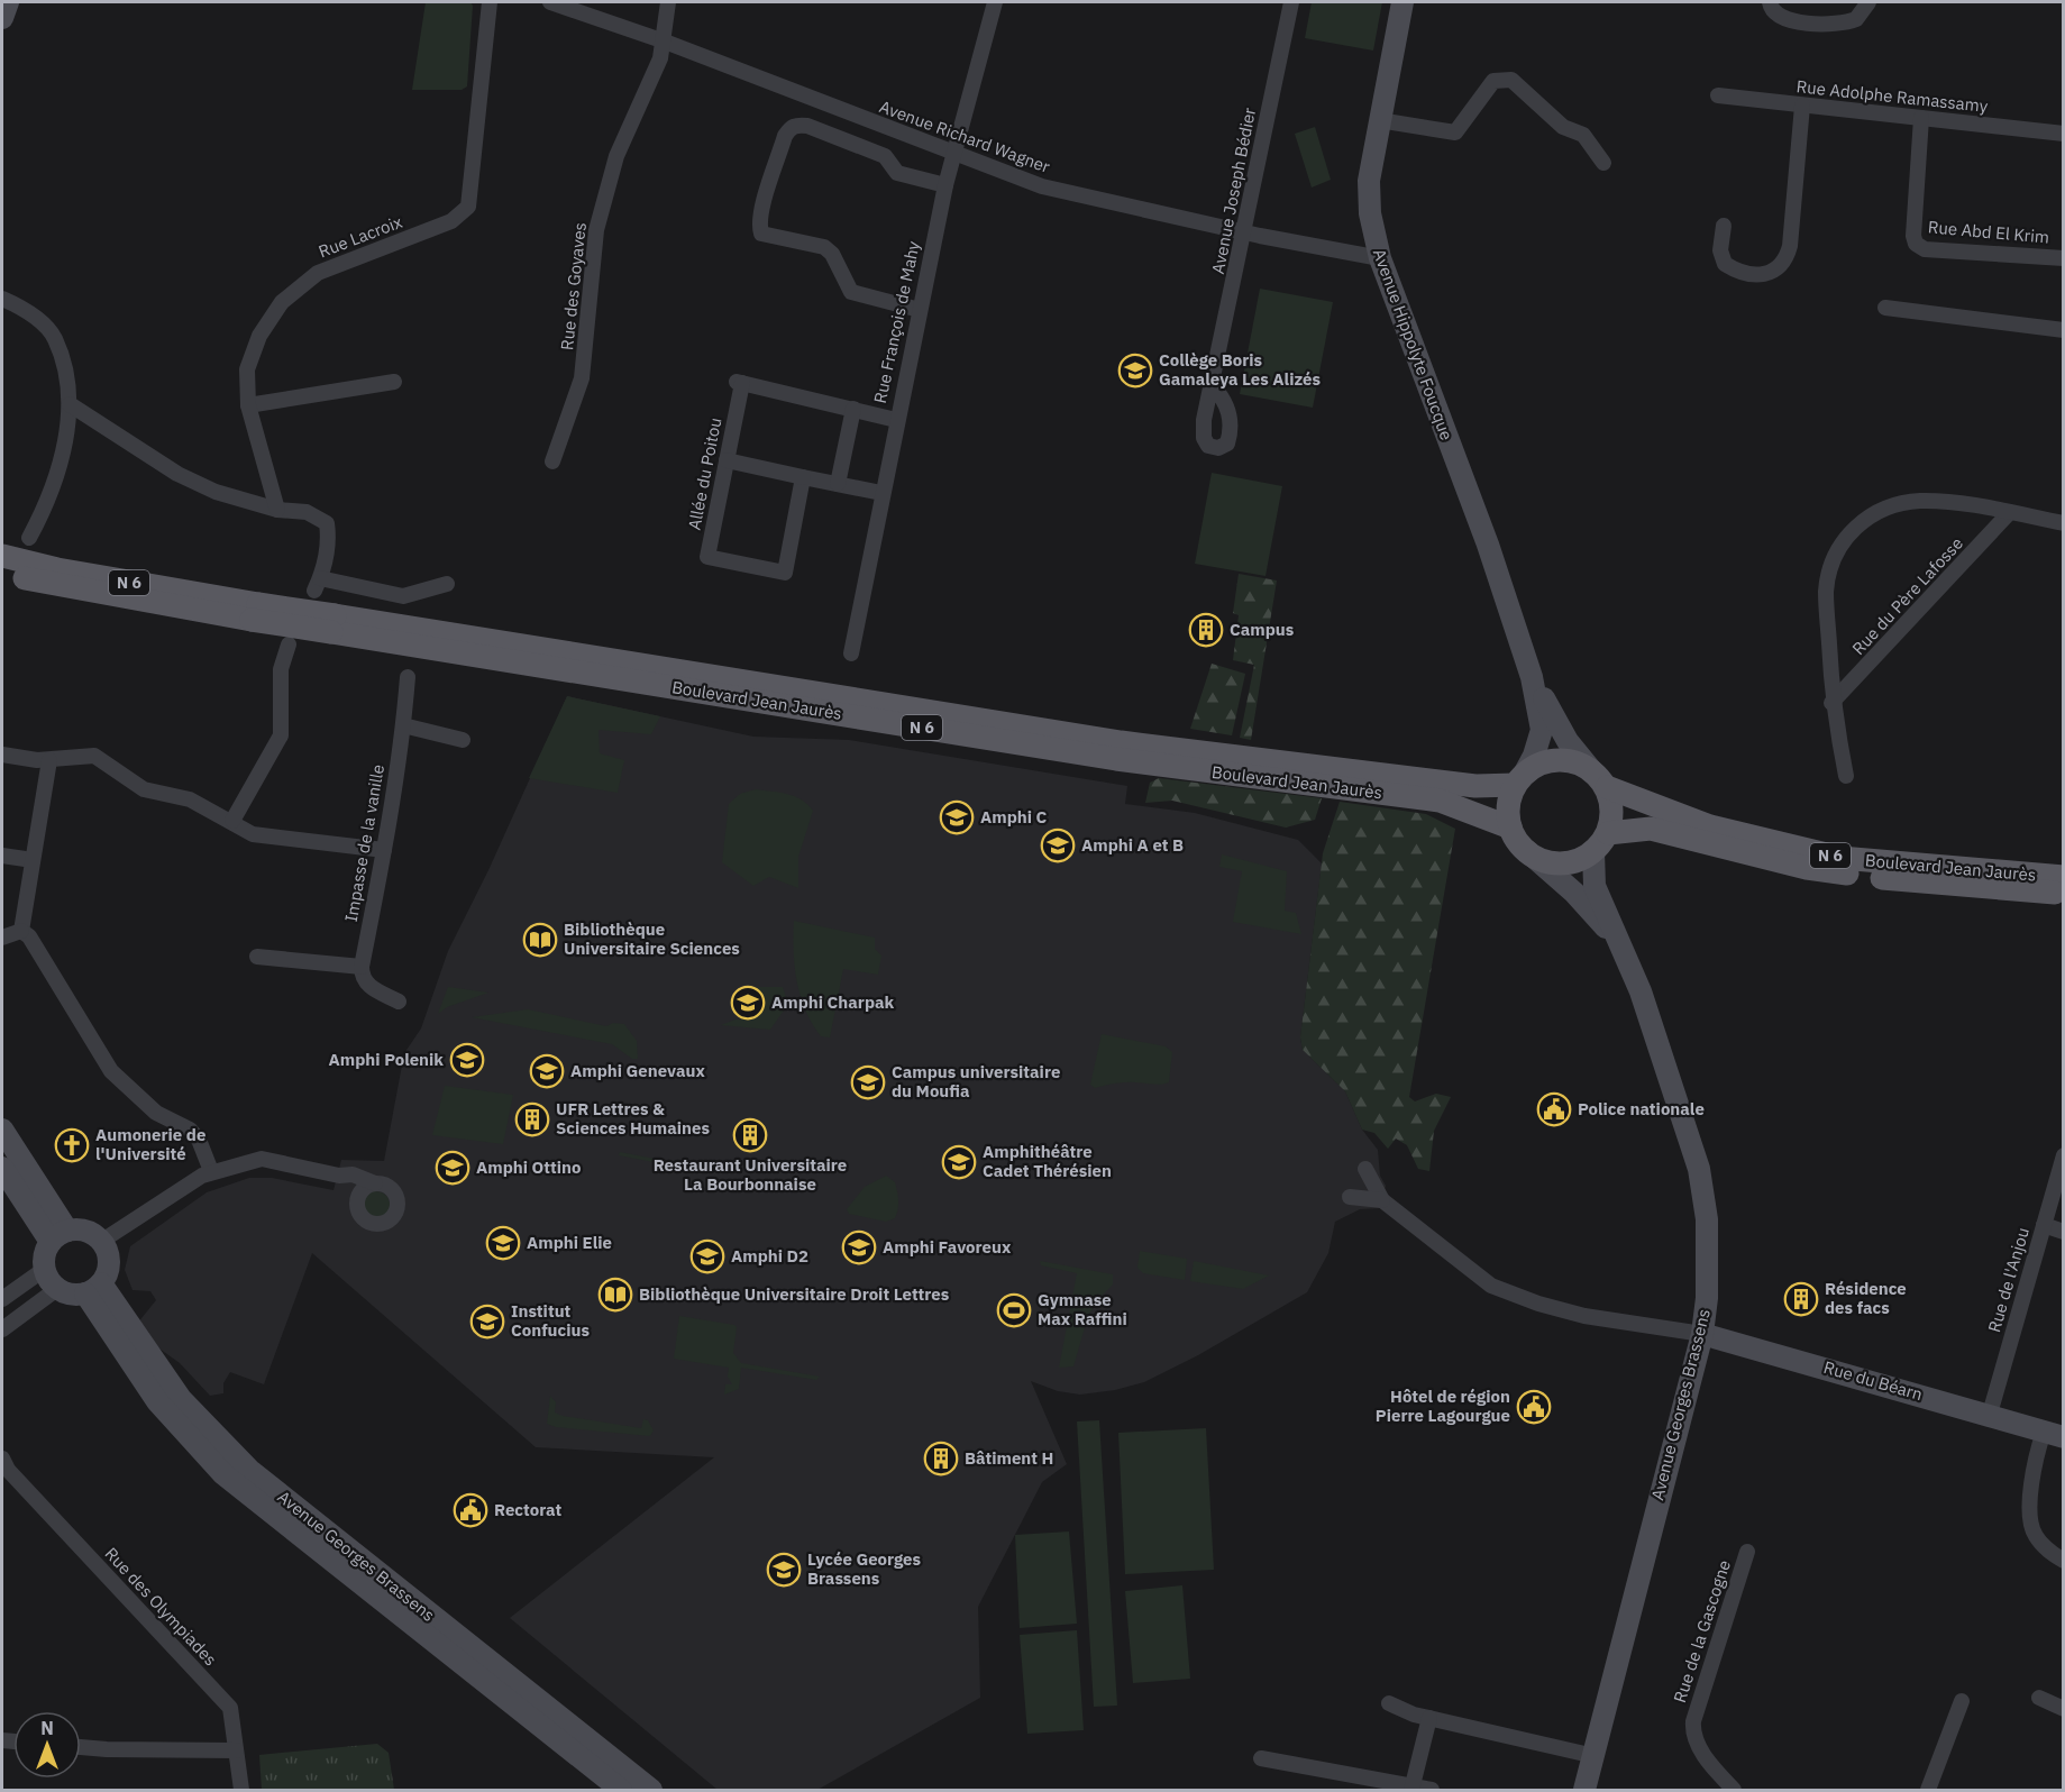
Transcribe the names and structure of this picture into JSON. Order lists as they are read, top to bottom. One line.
{"streets":{"main road":["N 6","Boulevard Jean Jaurès"],"street":["Rue Adolphe Ramassamy","Avenue Richard Wagner","Avenue Joseph Bédier","Rue Abd El Krim","Rue Lacroix","Rue des Goyaves","Rue François de Mahy","Avenue Hippolyte Foucque","Allée du Poitou","Rue du Père Lafosse","Impasse de la vanille","Rue de l'Anjou","Rue du Béarn","Avenue Georges Brassens","Rue des Olympiades","Rue de la Gascogne"]},"crossings":[["Rue Adolphe Ramassamy","Rue Abd El Krim"],["Avenue Richard Wagner","Avenue Joseph Bédier"],["Avenue Richard Wagner","Rue des Goyaves"],["Avenue Richard Wagner","Rue François de Mahy"],["Avenue Richard Wagner","Avenue Hippolyte Foucque"],["Avenue Hippolyte Foucque","Boulevard Jean Jaurès"],["Avenue Hippolyte Foucque","Avenue Georges Brassens"],["Boulevard Jean Jaurès","Avenue Georges Brassens"],["Rue de l'Anjou","Rue du Béarn"],["Rue du Béarn","Avenue Georges Brassens"]],"places":{"school or university":["Collège Boris Gamaleya Les Alizés","Amphi C","Amphi A et B","Amphi Charpak","Amphi Polenik","Amphi Genevaux","Campus universitaire du Moufia","Amphithéâtre Cadet Thérésien","Amphi Ottino","Amphi Elie","Amphi Favoreux","Amphi D2","Institut Confucius","Lycée Georges Brassens"],"building":["Campus","UFR Lettres & Sciences Humaines","Restaurant Universitaire La Bourbonnaise","Résidence des facs","Bâtiment H"],"library":["Bibliothèque Universitaire Sciences","Bibliothèque Universitaire Droit Lettres"],"public building":["Police nationale","Hôtel de région Pierre Lagourgue","Rectorat"],"church":["Aumonerie de l'Université"],"sports":["Gymnase Max Raffini"]},"north":"top"}
